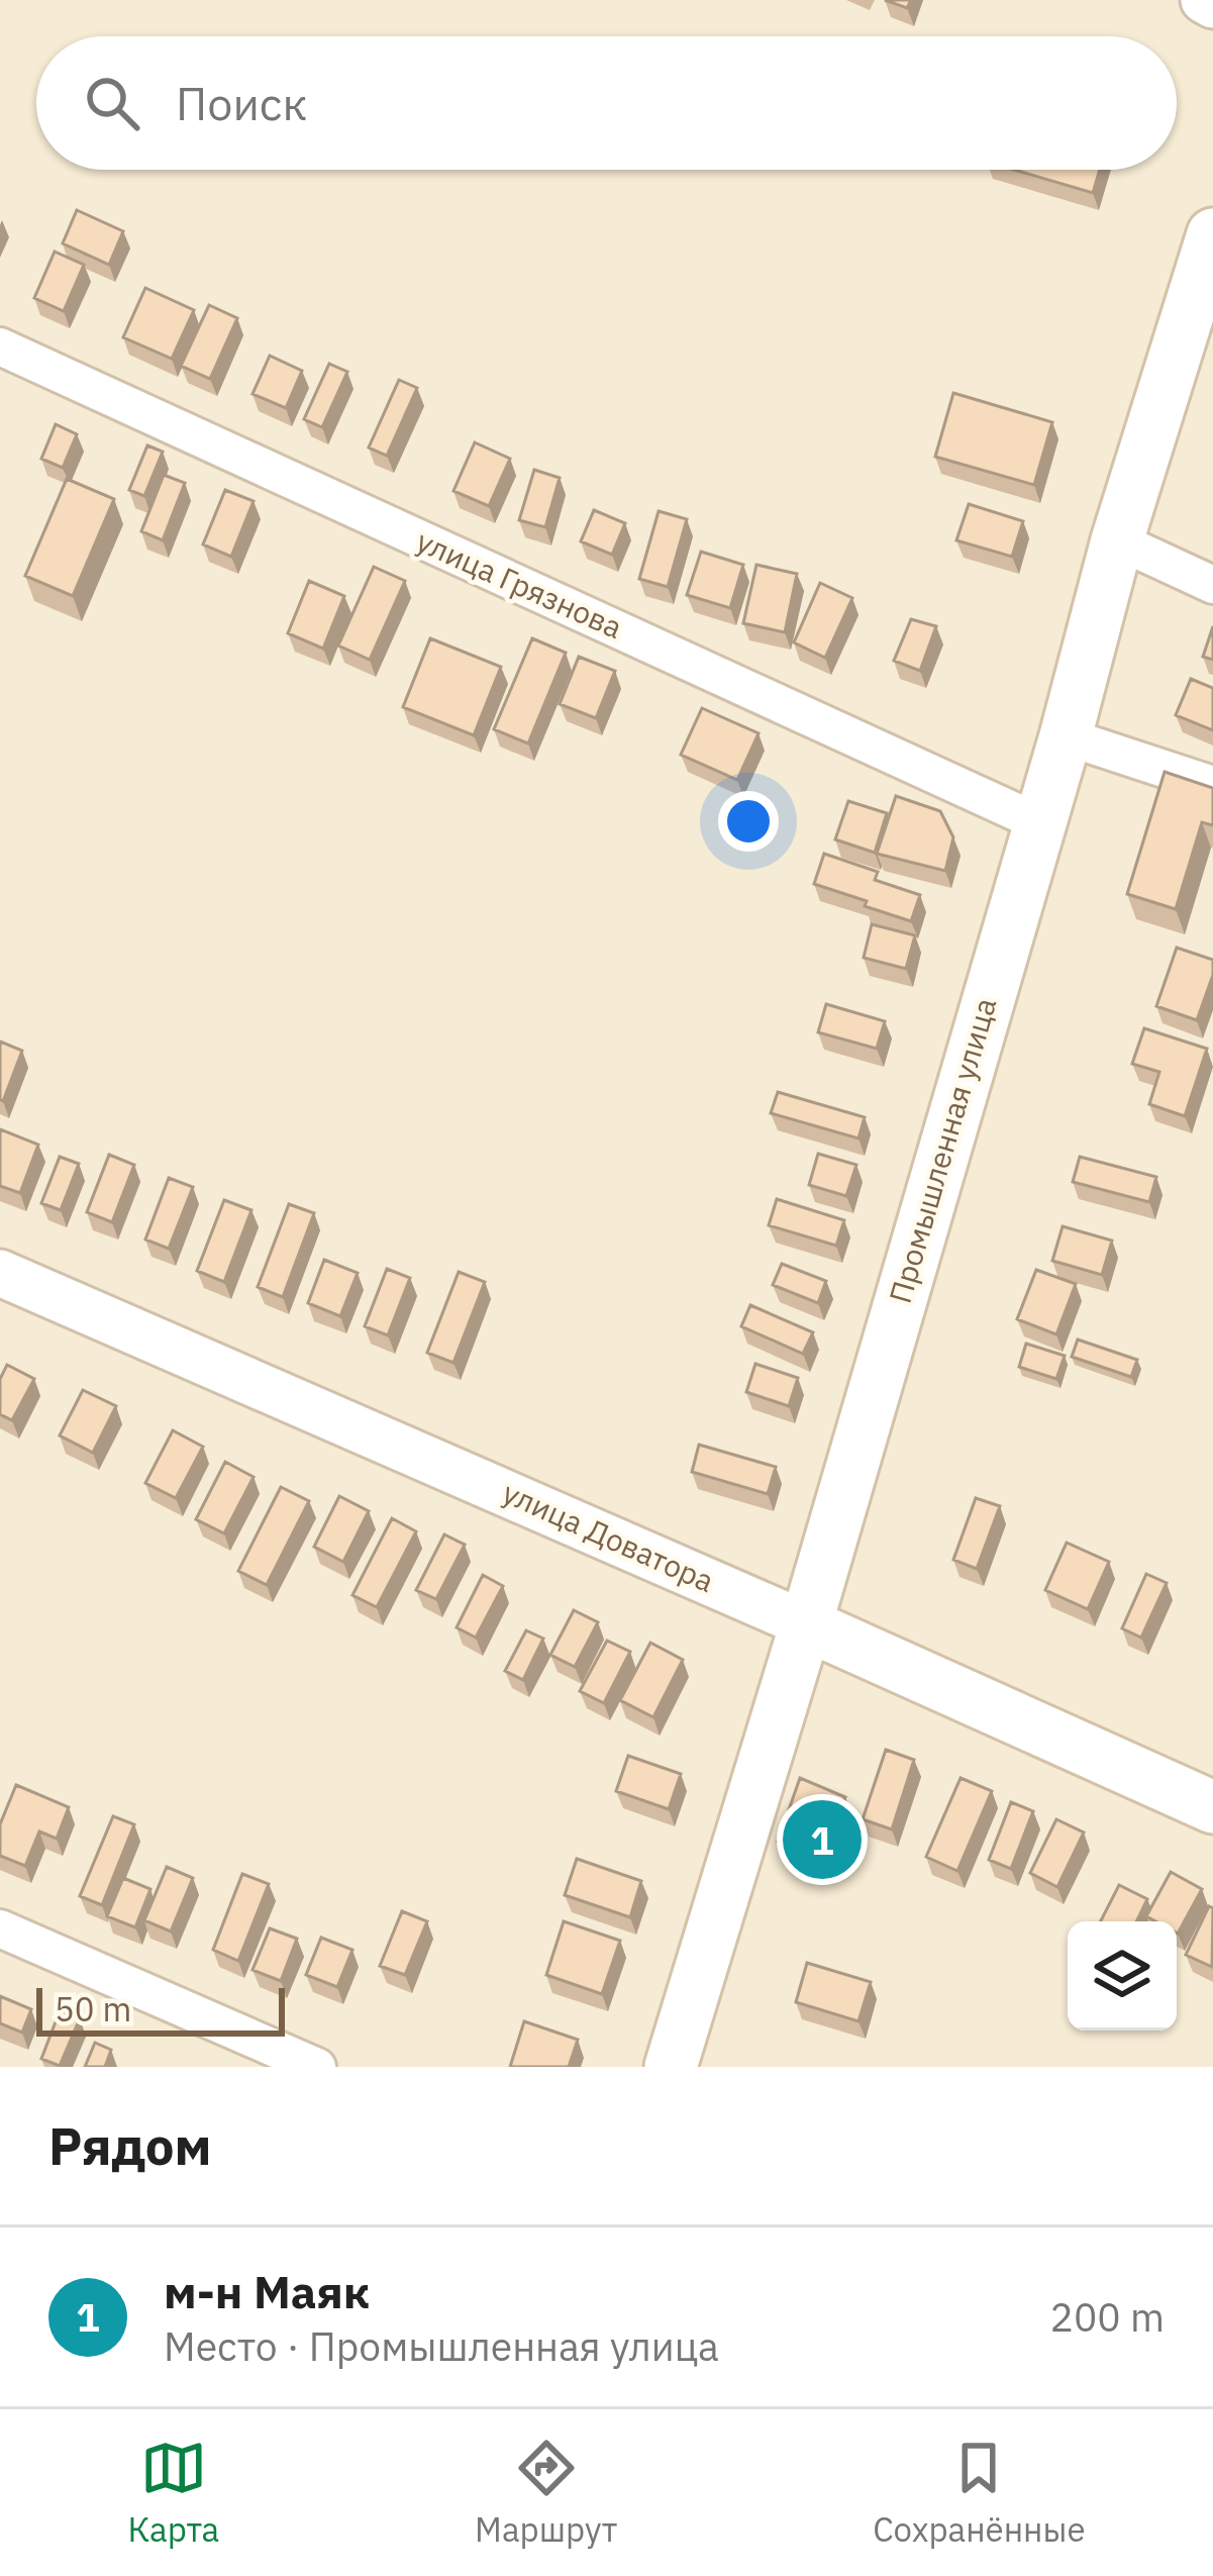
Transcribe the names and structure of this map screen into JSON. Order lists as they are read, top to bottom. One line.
{"streets":{"main road":["Промышленная улица","улица Доватора"],"street":["улица Грязнова"]},"crossings":[["улица Грязнова","Промышленная улица"],["Промышленная улица","улица Доватора"]],"scale_bar":"50 m","page":{"search":"Поиск","pins":"1","scale":"50 m","heading":"Рядом","list":[{"mark":"1","name":"м-н Маяк","note":"Место · Промышленная улица","value":"200 m"}],"nav":["Карта","Маршрут","Сохранённые"]}}
